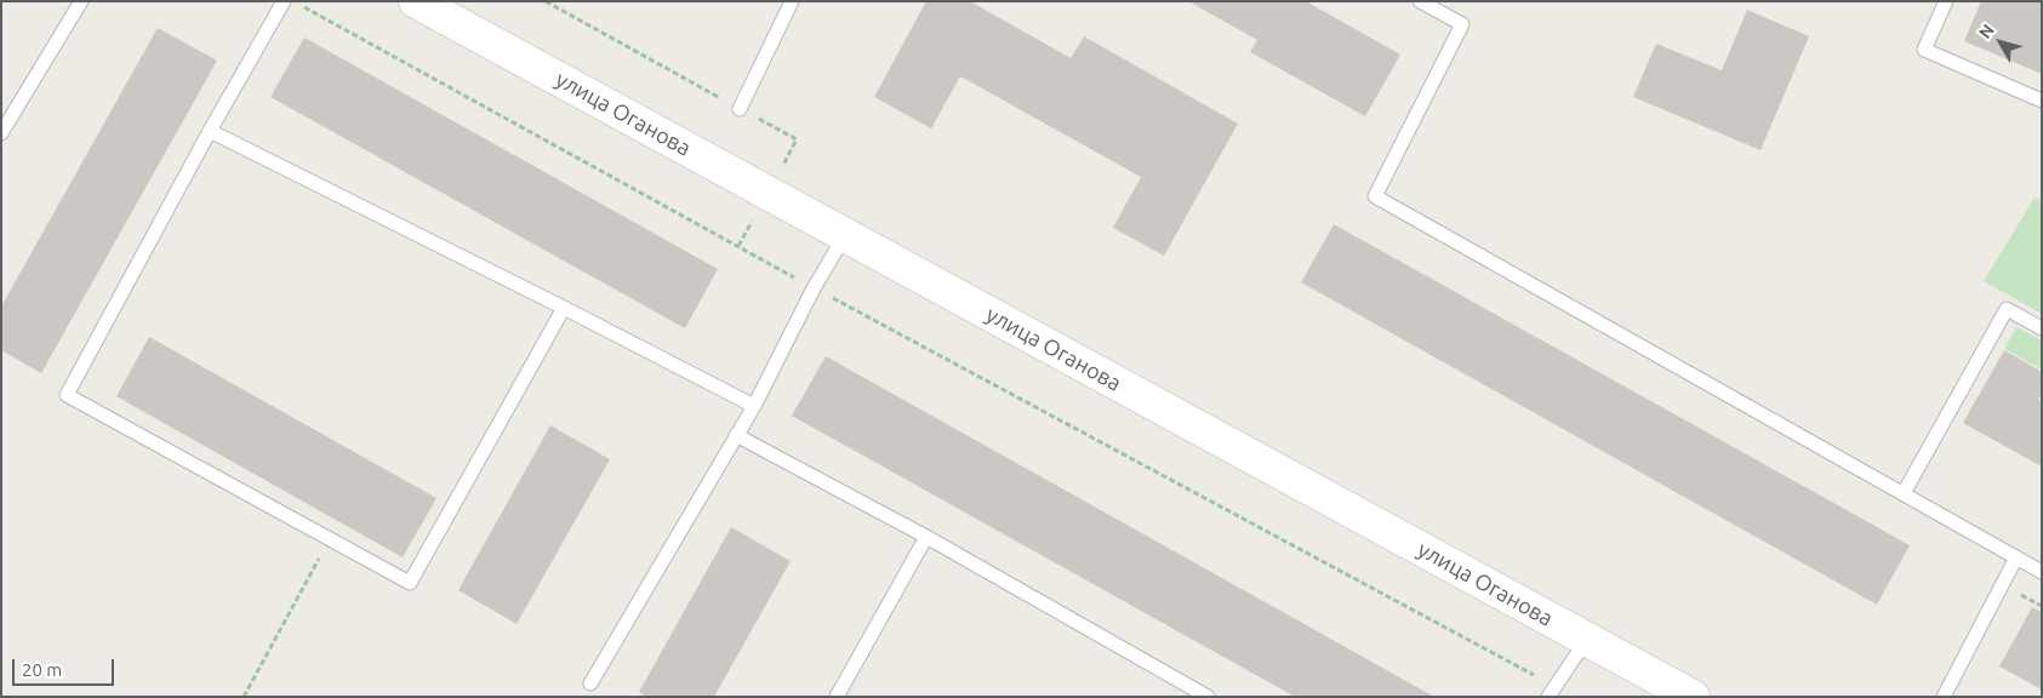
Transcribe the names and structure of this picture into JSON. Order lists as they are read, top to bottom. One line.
{"streets":{"main road":["улица Оганова"]},"scale_bar":"20 m","north":"top left"}
